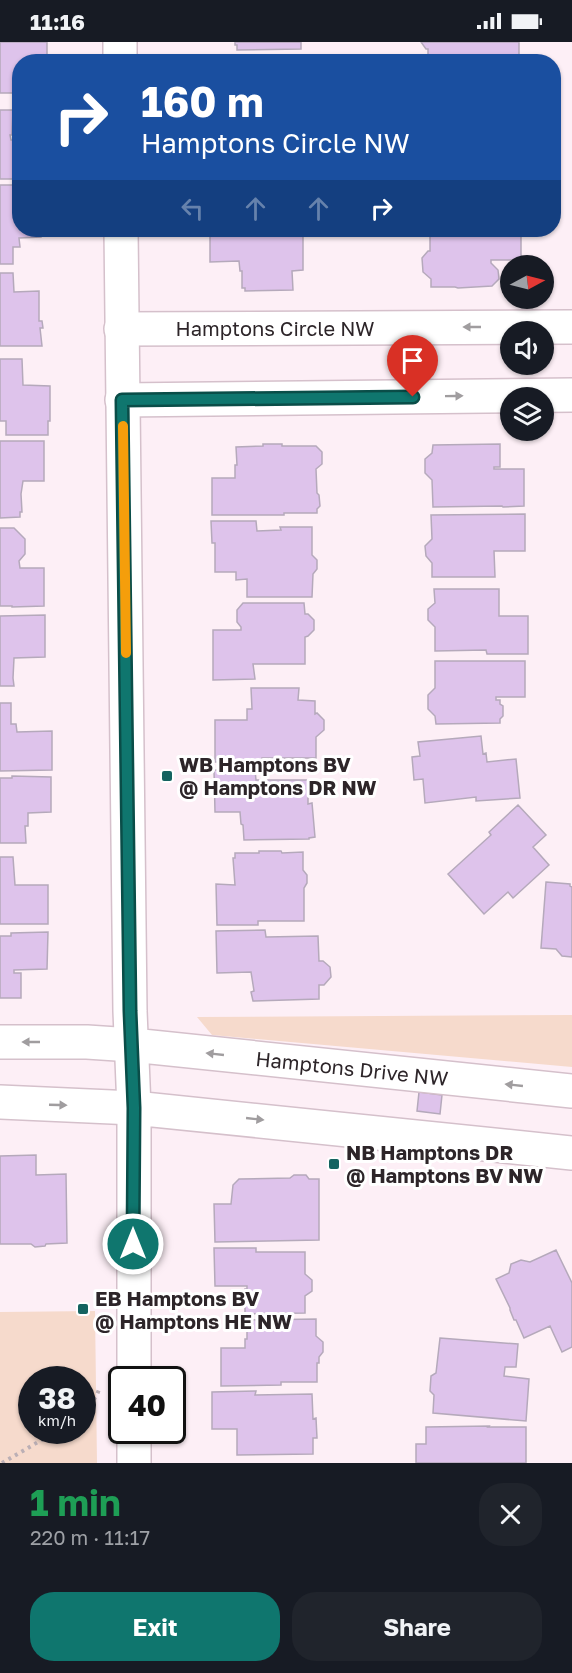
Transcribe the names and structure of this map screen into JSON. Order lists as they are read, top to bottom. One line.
{"streets":{"street":["Hamptons Circle NW","Hamptons Drive NW"]},"places":{"transit":["WB Hamptons BV @ Hamptons DR NW","NB Hamptons DR @ Hamptons BV NW","EB Hamptons BV @ Hamptons HE NW"]},"north":"right","page":{"status":"11:16","turn":["160 m","Hamptons Circle NW"],"speed":"38 km/h","limit":"40","heading":["1 min","220 m · 11:17"],"buttons":["Exit","Share"]}}
